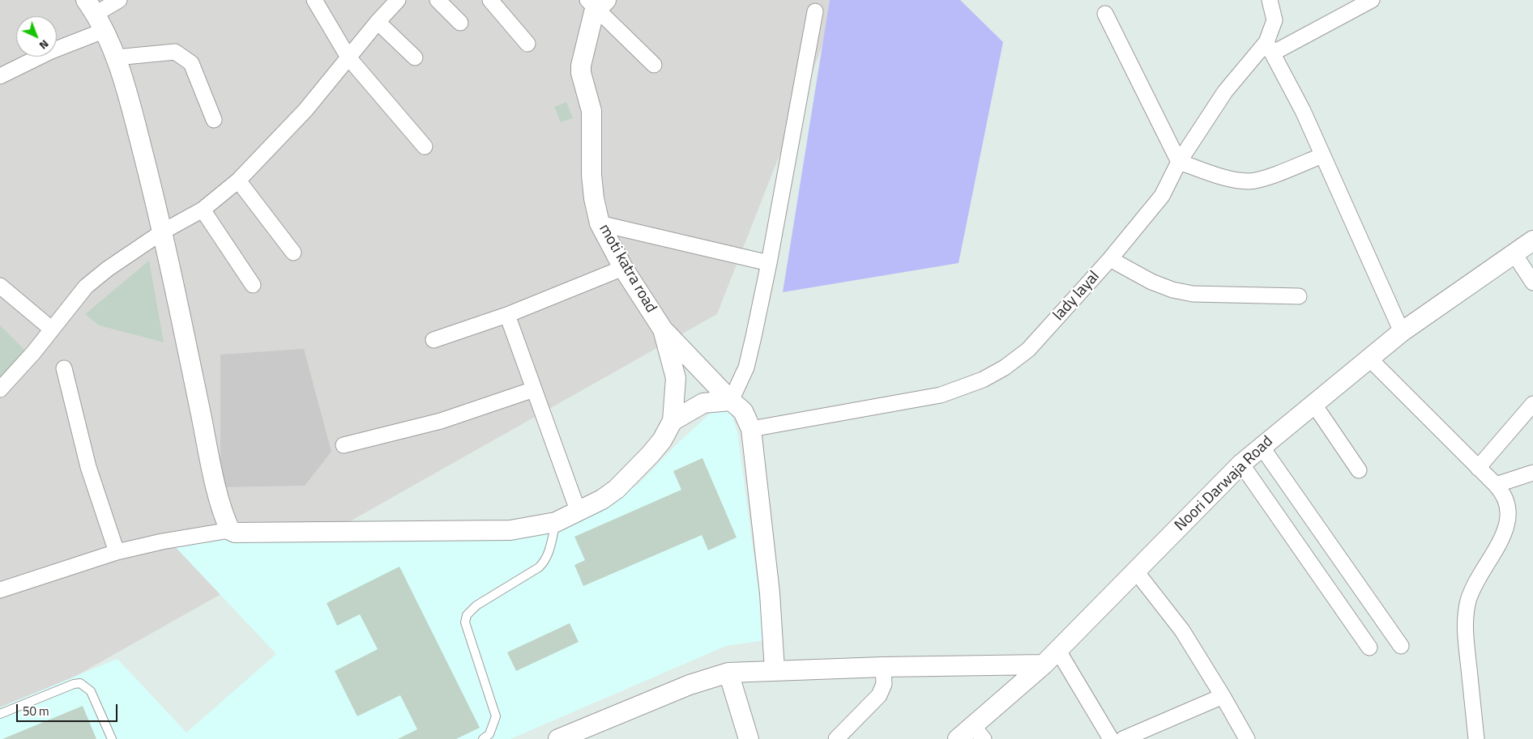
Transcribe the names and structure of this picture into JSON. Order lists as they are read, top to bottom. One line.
{"streets":{"street":["moti katra road","lady layal","Noori Darwaja Road"]},"scale_bar":"50 m","north":"bottom right"}
